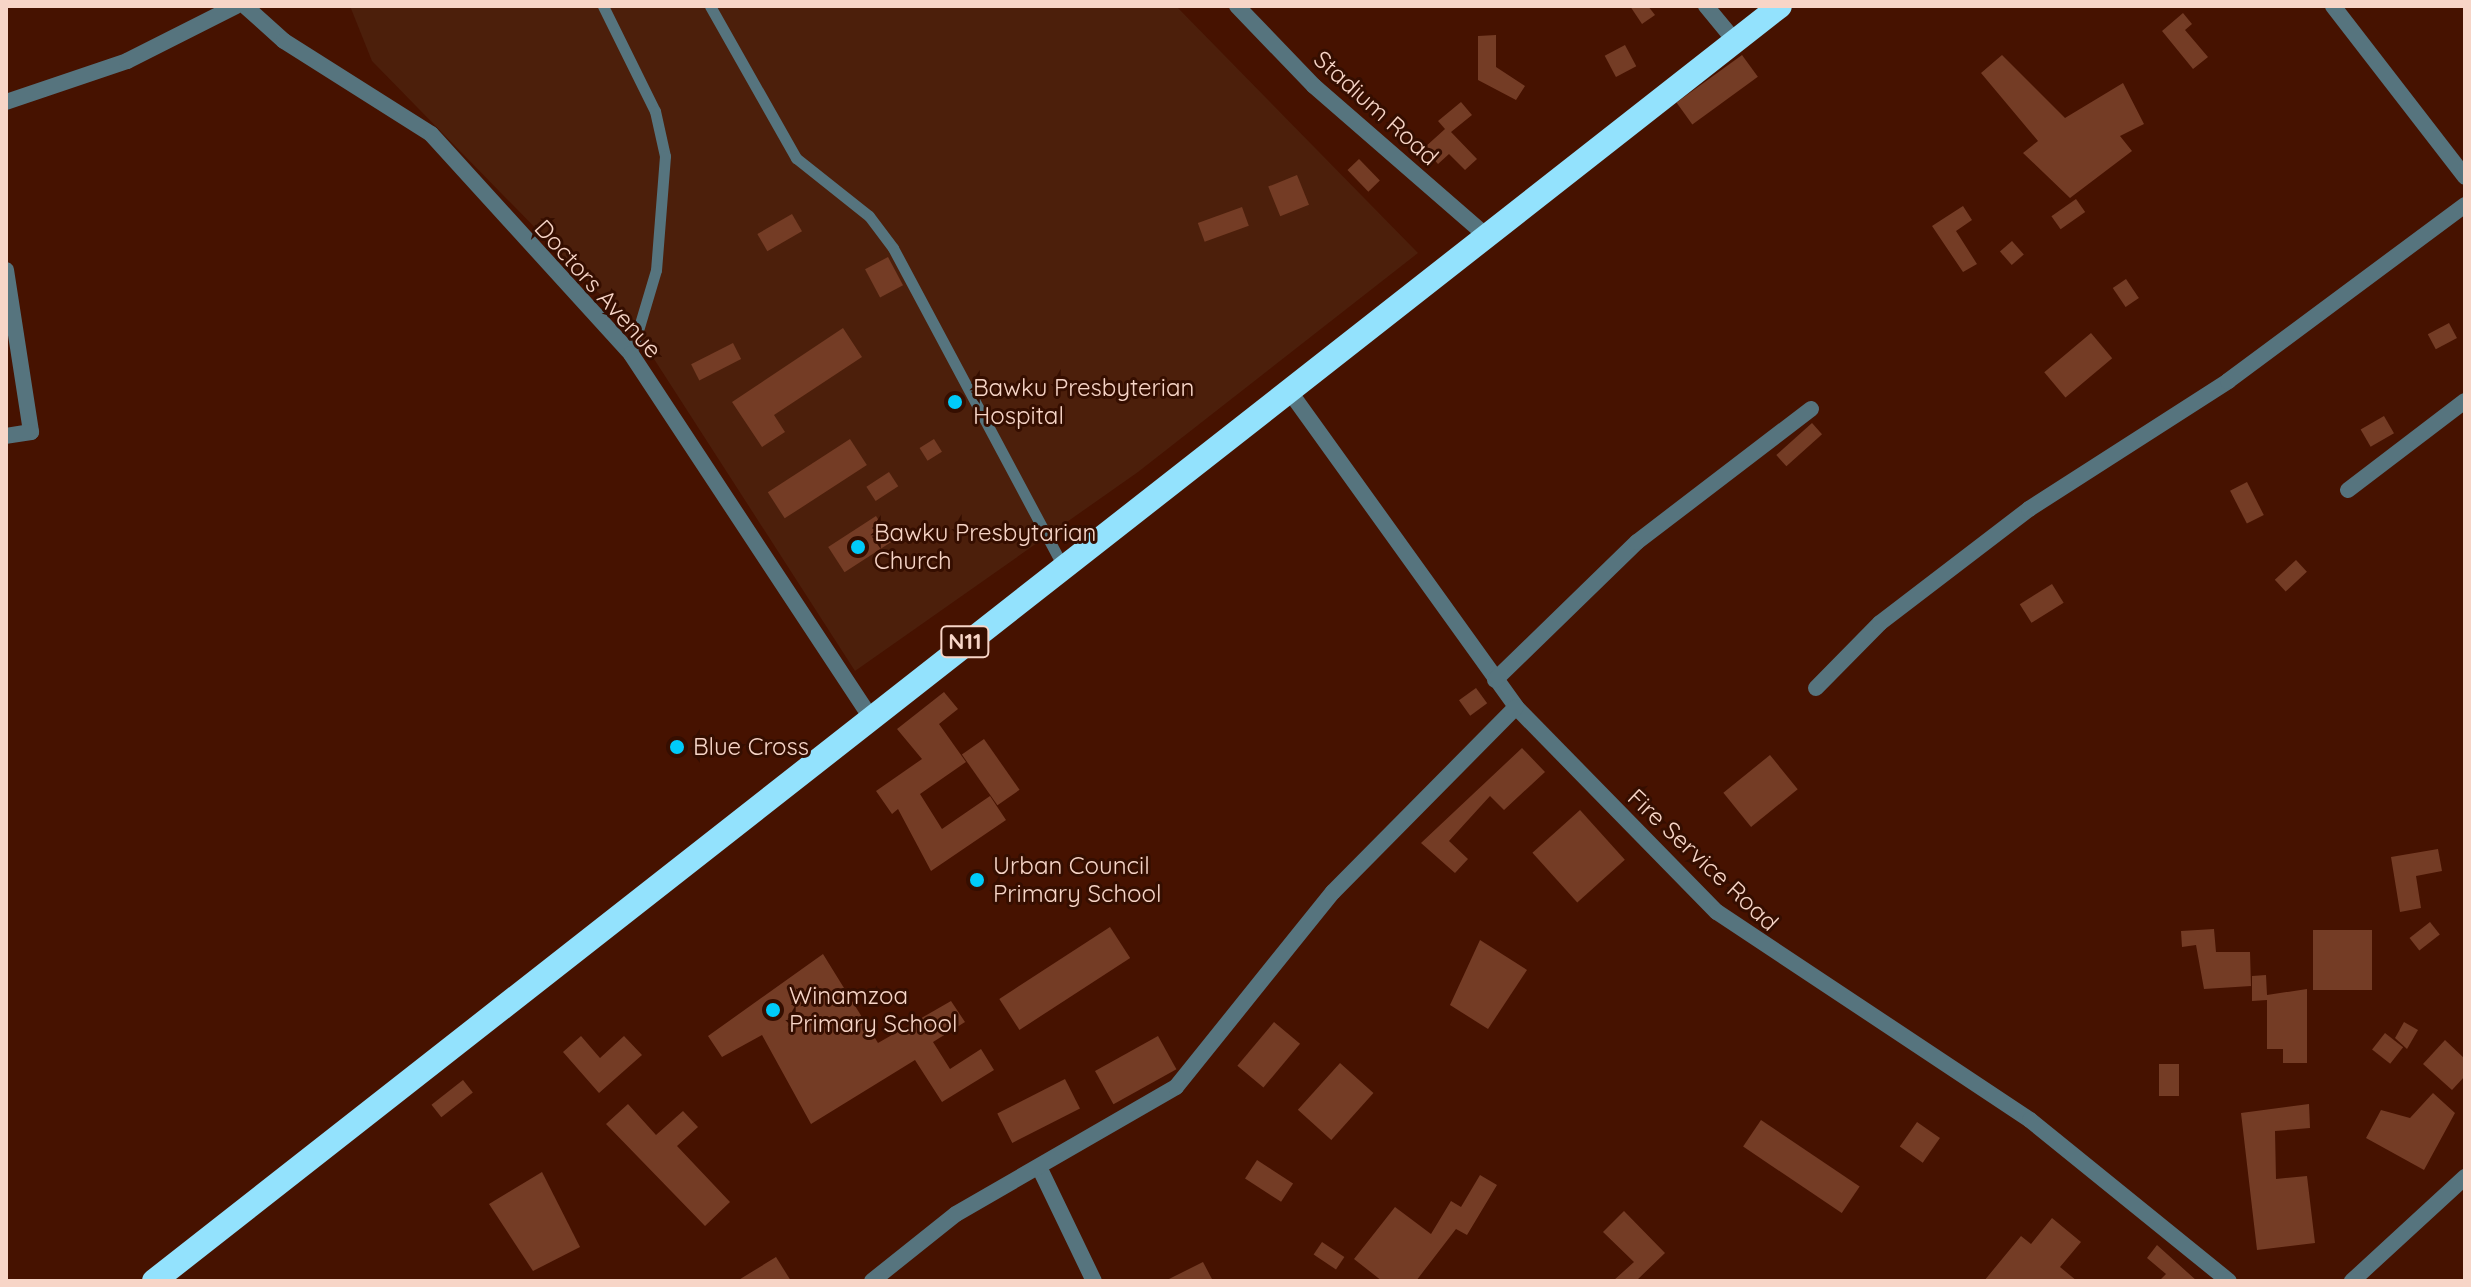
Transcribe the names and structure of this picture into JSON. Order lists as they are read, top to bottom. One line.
{"streets":{"highway":["N11"],"street":["Stadium Road","Doctors Avenue","Fire Service Road"]},"crossings":[["Stadium Road","N11"],["Doctors Avenue","N11"],["N11","Fire Service Road"]],"places":["Bawku Presbyterian Hospital","Bawku Presbytarian Church","Blue Cross","Urban Council Primary School","Winamzoa Primary School"]}
